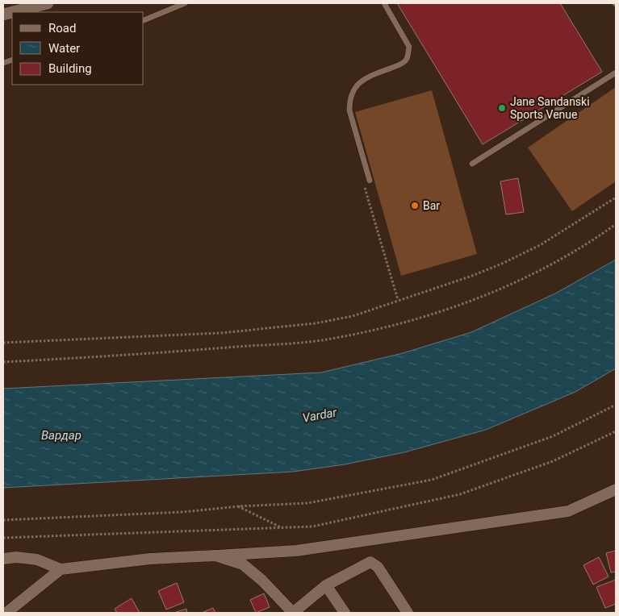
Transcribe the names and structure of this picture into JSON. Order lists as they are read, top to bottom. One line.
{"water":["Vardar","Вардар"],"places":["Jane Sandanski Sports Venue","Bar"],"legend":["Road","Water","Building"]}
